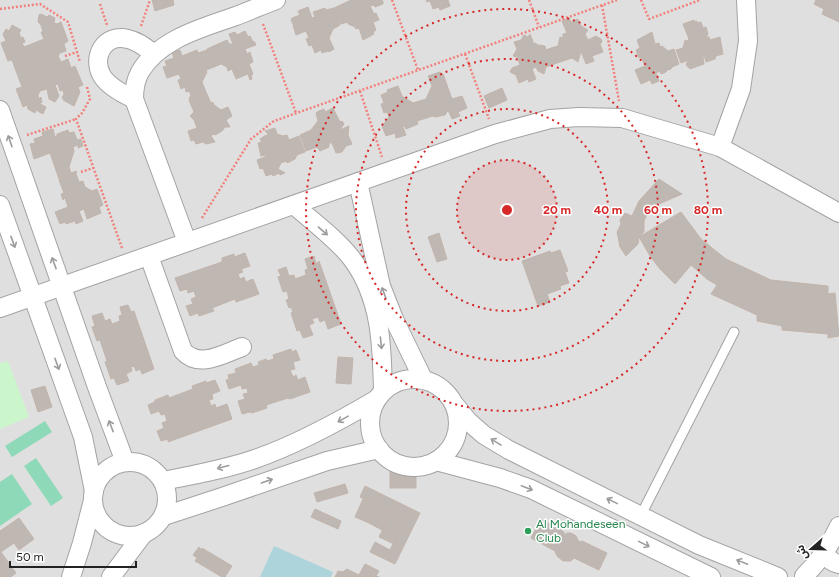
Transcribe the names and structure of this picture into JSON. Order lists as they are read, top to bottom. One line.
{"places":["Al Mohandeseen Club"],"scale_bar":"50 m","north":"left","rings":["20 m","40 m","60 m","80 m"]}
